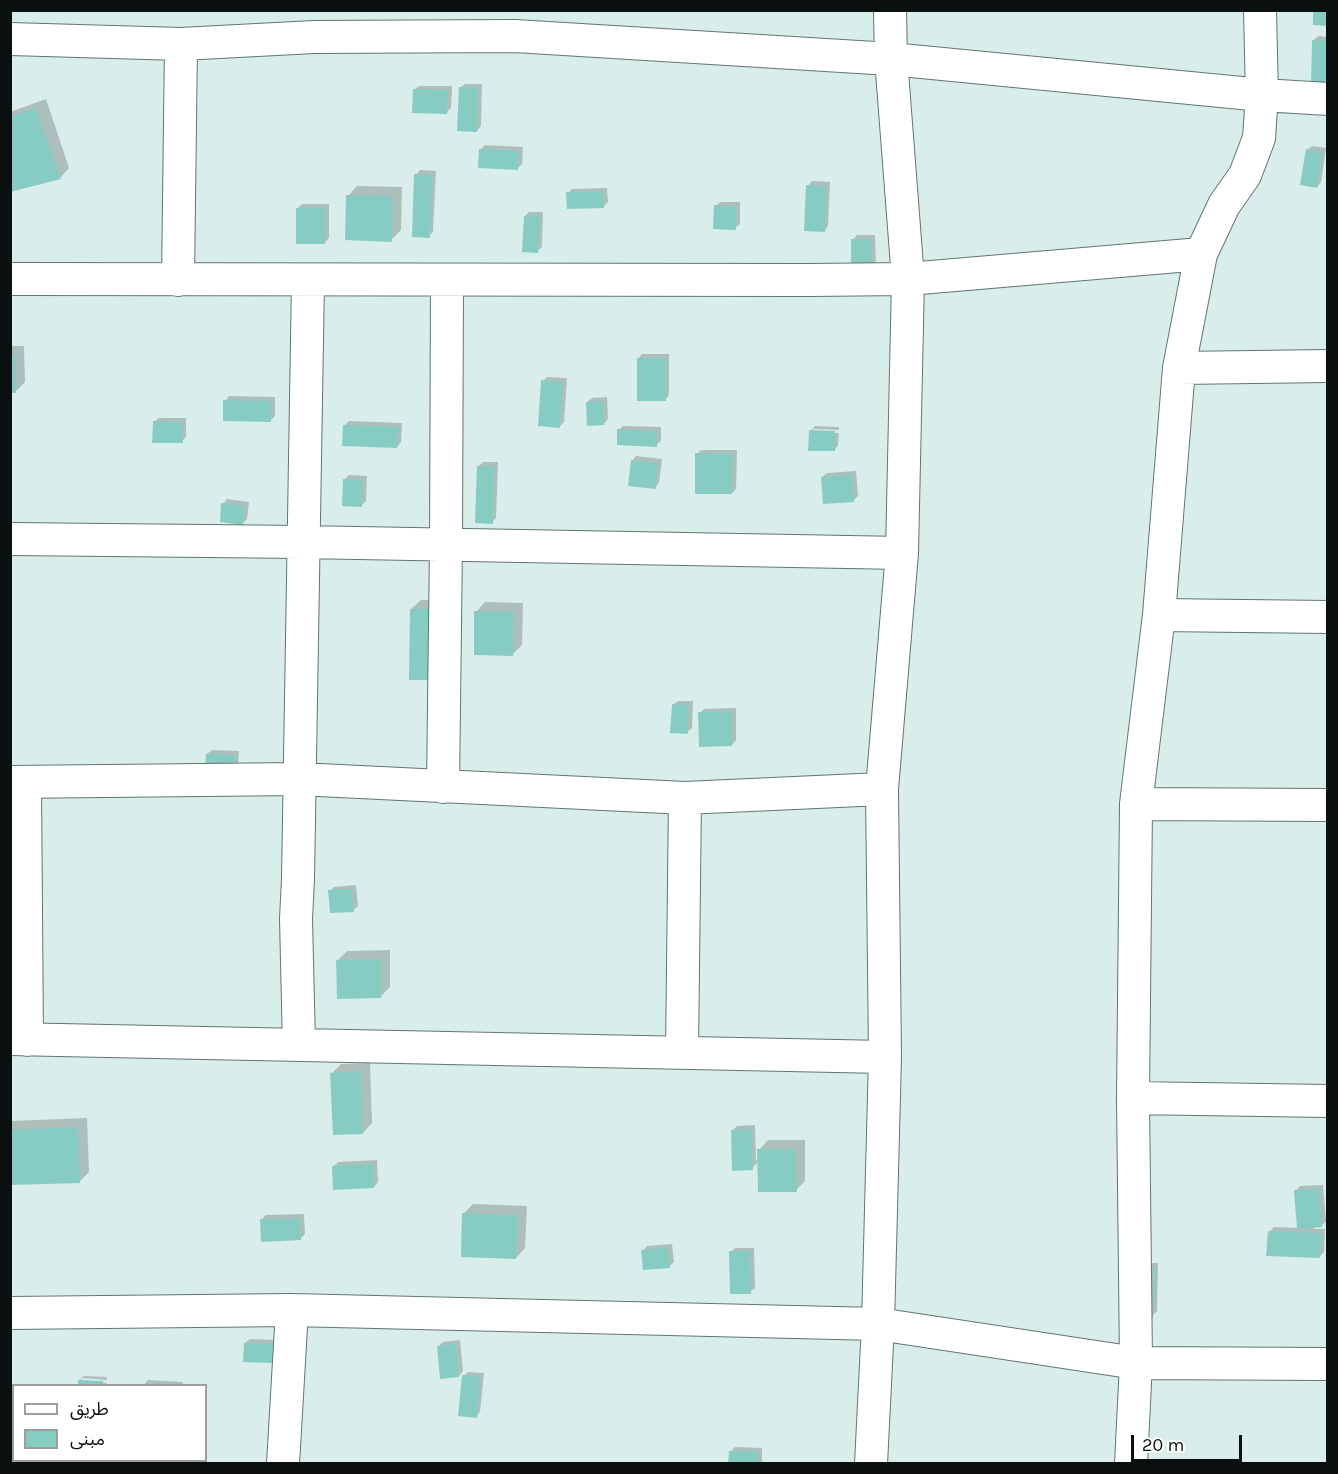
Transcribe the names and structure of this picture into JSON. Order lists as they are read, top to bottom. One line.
{"legend":["طريق","مبنى"],"scale_bar":"20 m"}
